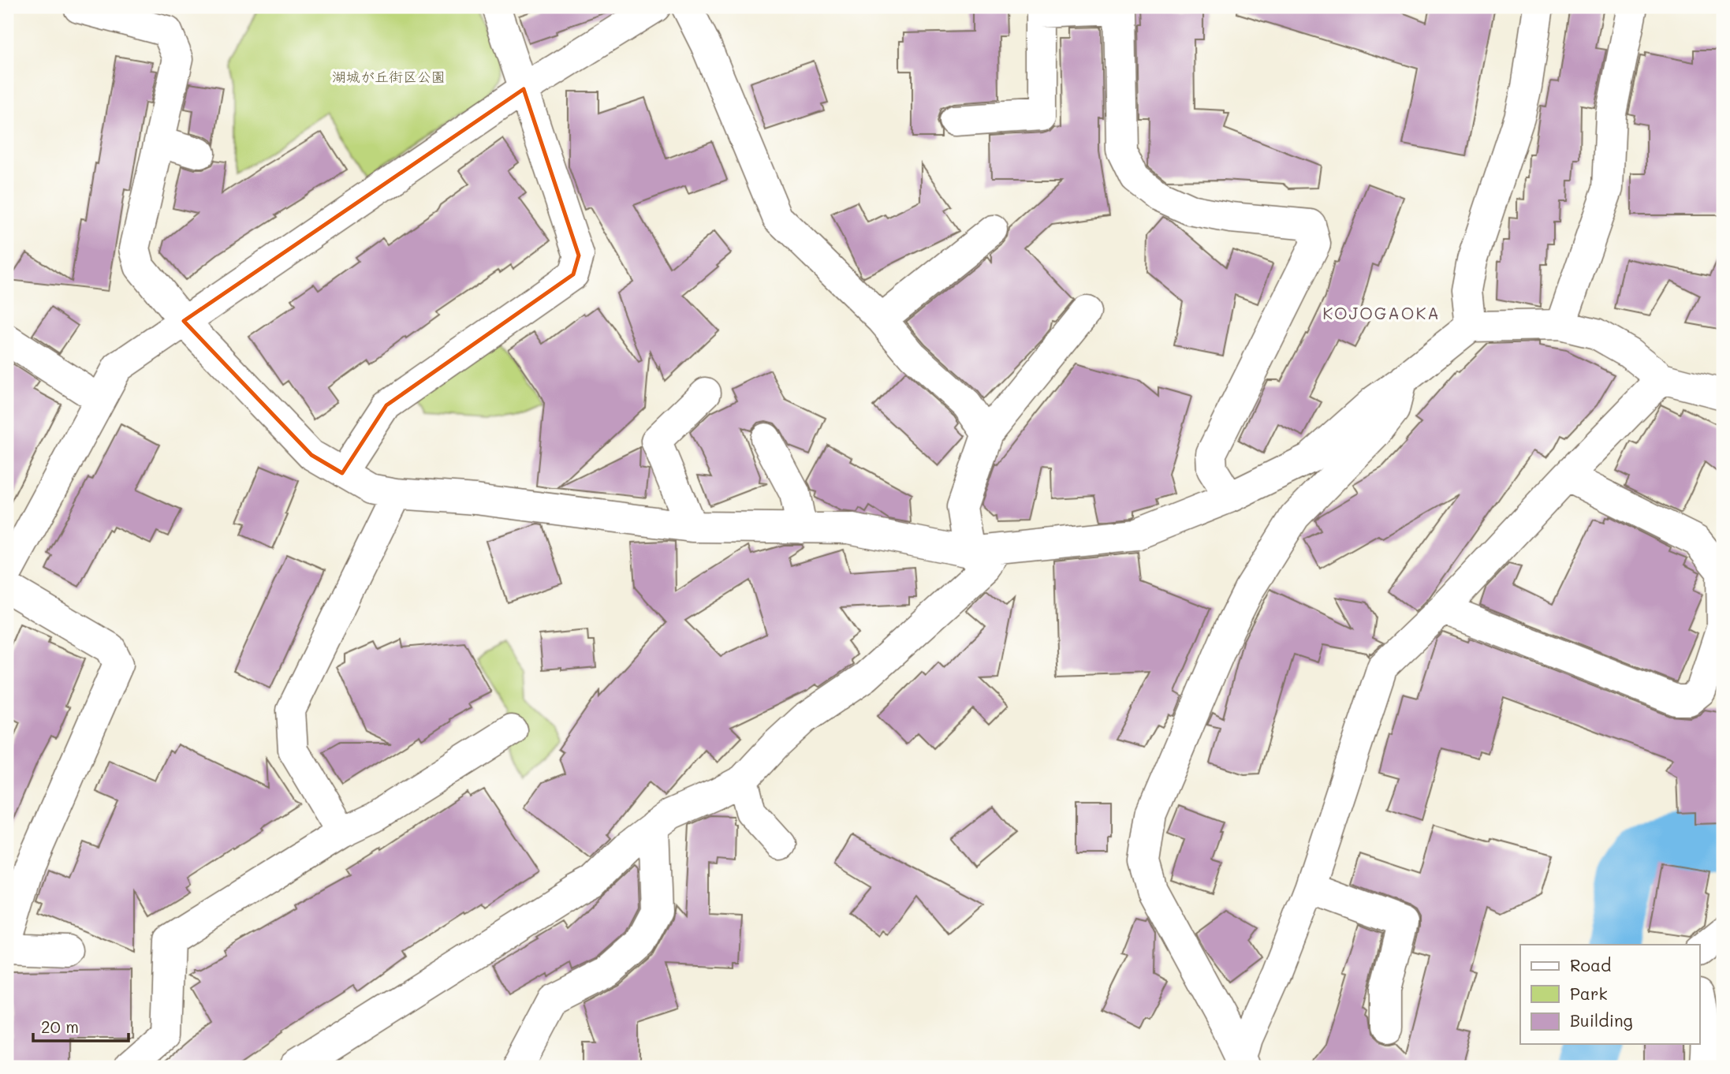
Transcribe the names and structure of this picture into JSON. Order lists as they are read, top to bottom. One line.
{"districts":["KOJOGAOKA"],"parks":["湖城が丘街区公園"],"legend":["Road","Park","Building"],"scale_bar":"20 m"}
